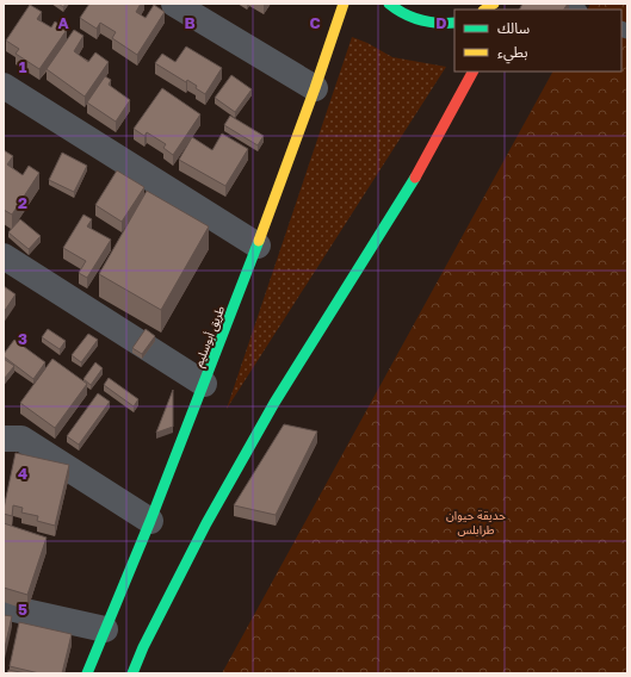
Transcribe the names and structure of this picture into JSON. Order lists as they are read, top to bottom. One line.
{"streets":{"main road":["طريق أبوسليم"]},"parks":["حديقة حيوان طرابلس"],"legend":["سالك","بطيء"],"grid":{"columns":["A","B","C","D"],"rows":["1","2","3","4","5"]}}
